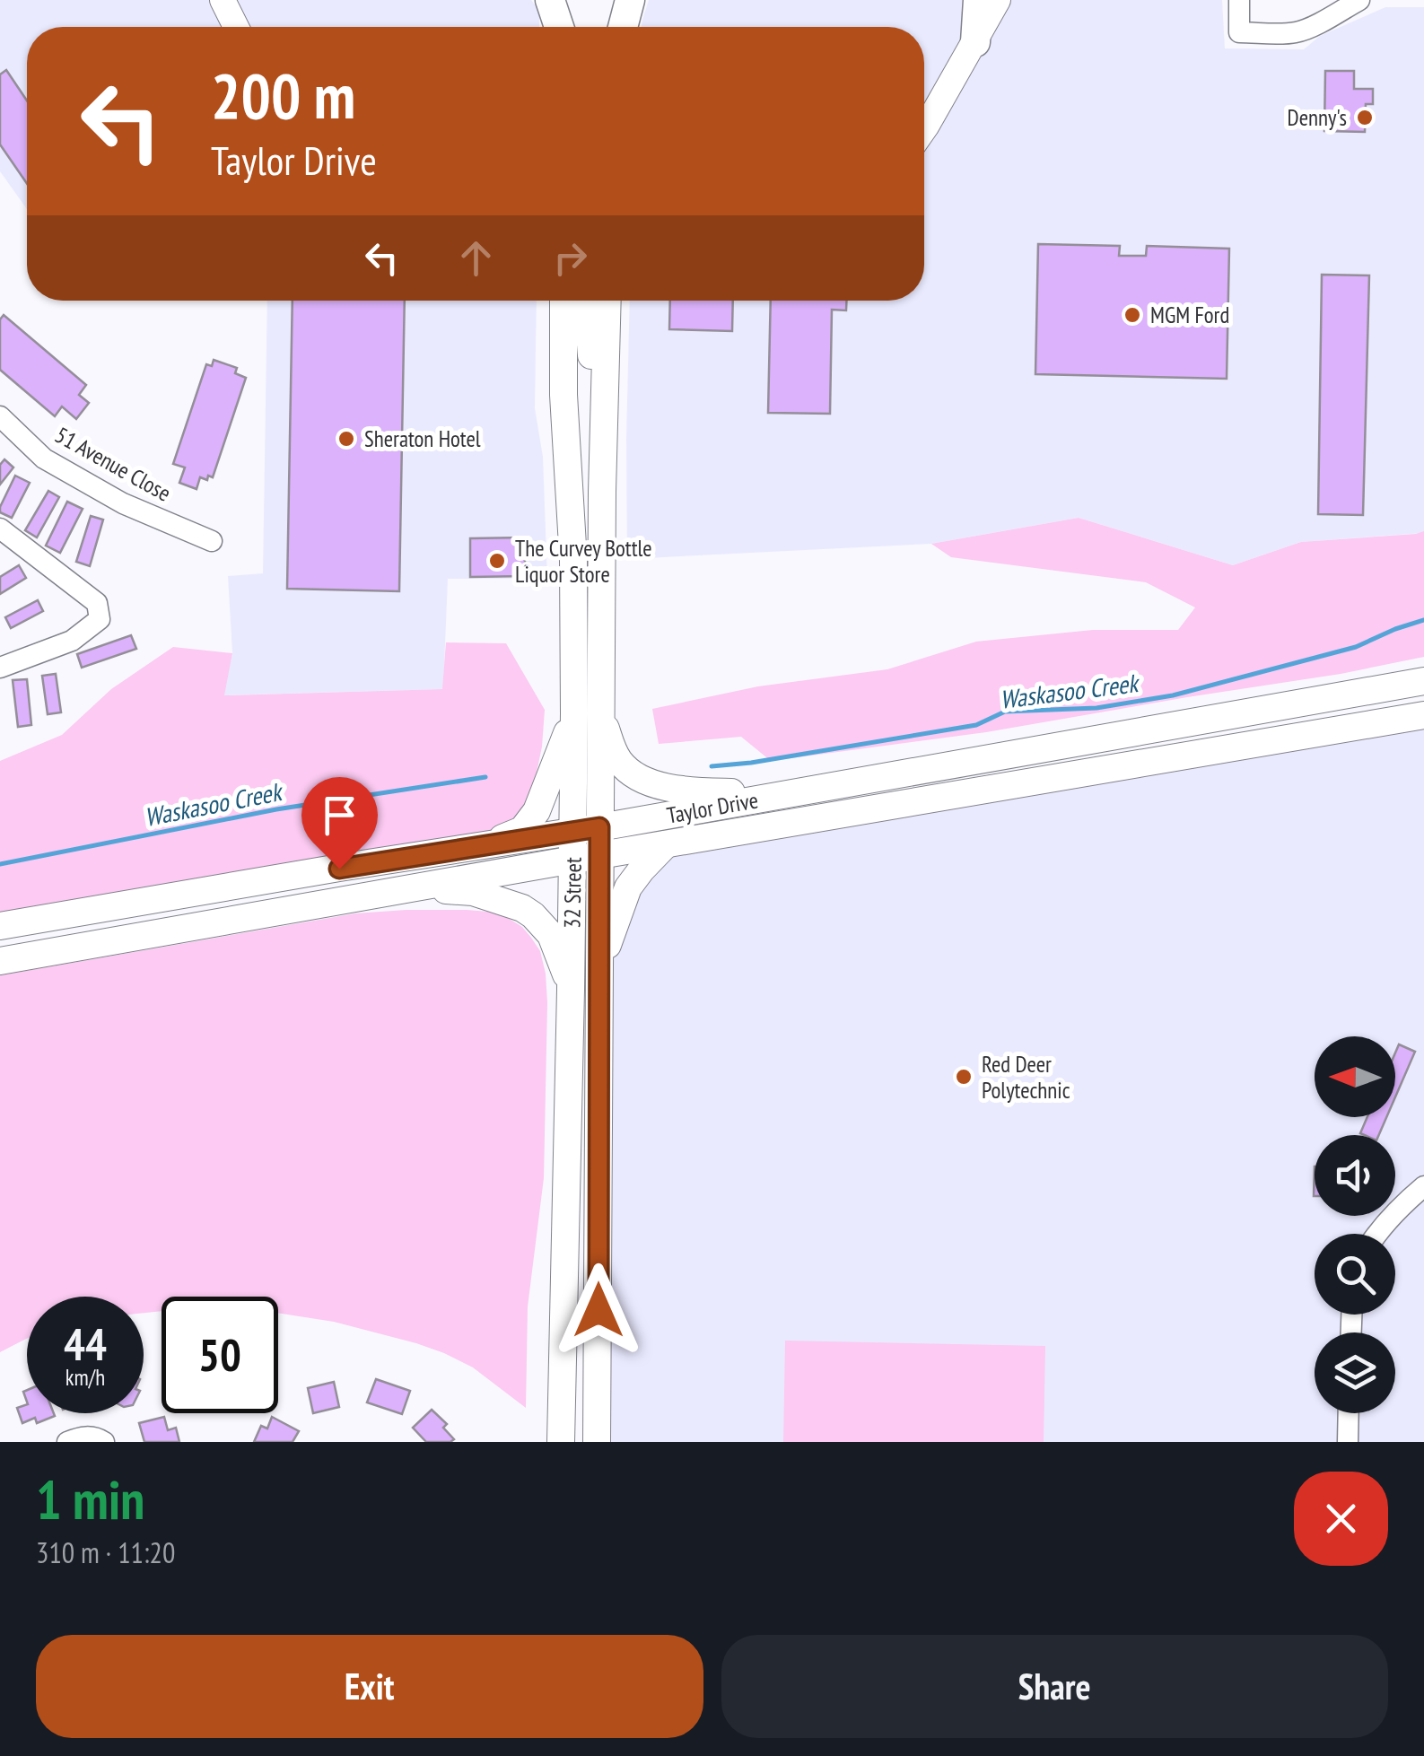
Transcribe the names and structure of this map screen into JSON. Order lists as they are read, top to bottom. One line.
{"streets":{"main road":["Taylor Drive","32 Street"],"street":["51 Avenue Close"]},"crossings":[["Taylor Drive","32 Street"]],"water":["Waskasoo Creek"],"places":["Denny's","MGM Ford","Sheraton Hotel","The Curvey Bottle Liquor Store","Red Deer Polytechnic"],"north":"left","page":{"turn":["200 m","Taylor Drive"],"speed":"44 km/h","limit":"50","heading":["1 min","310 m · 11:20"],"buttons":["Exit","Share"]}}
